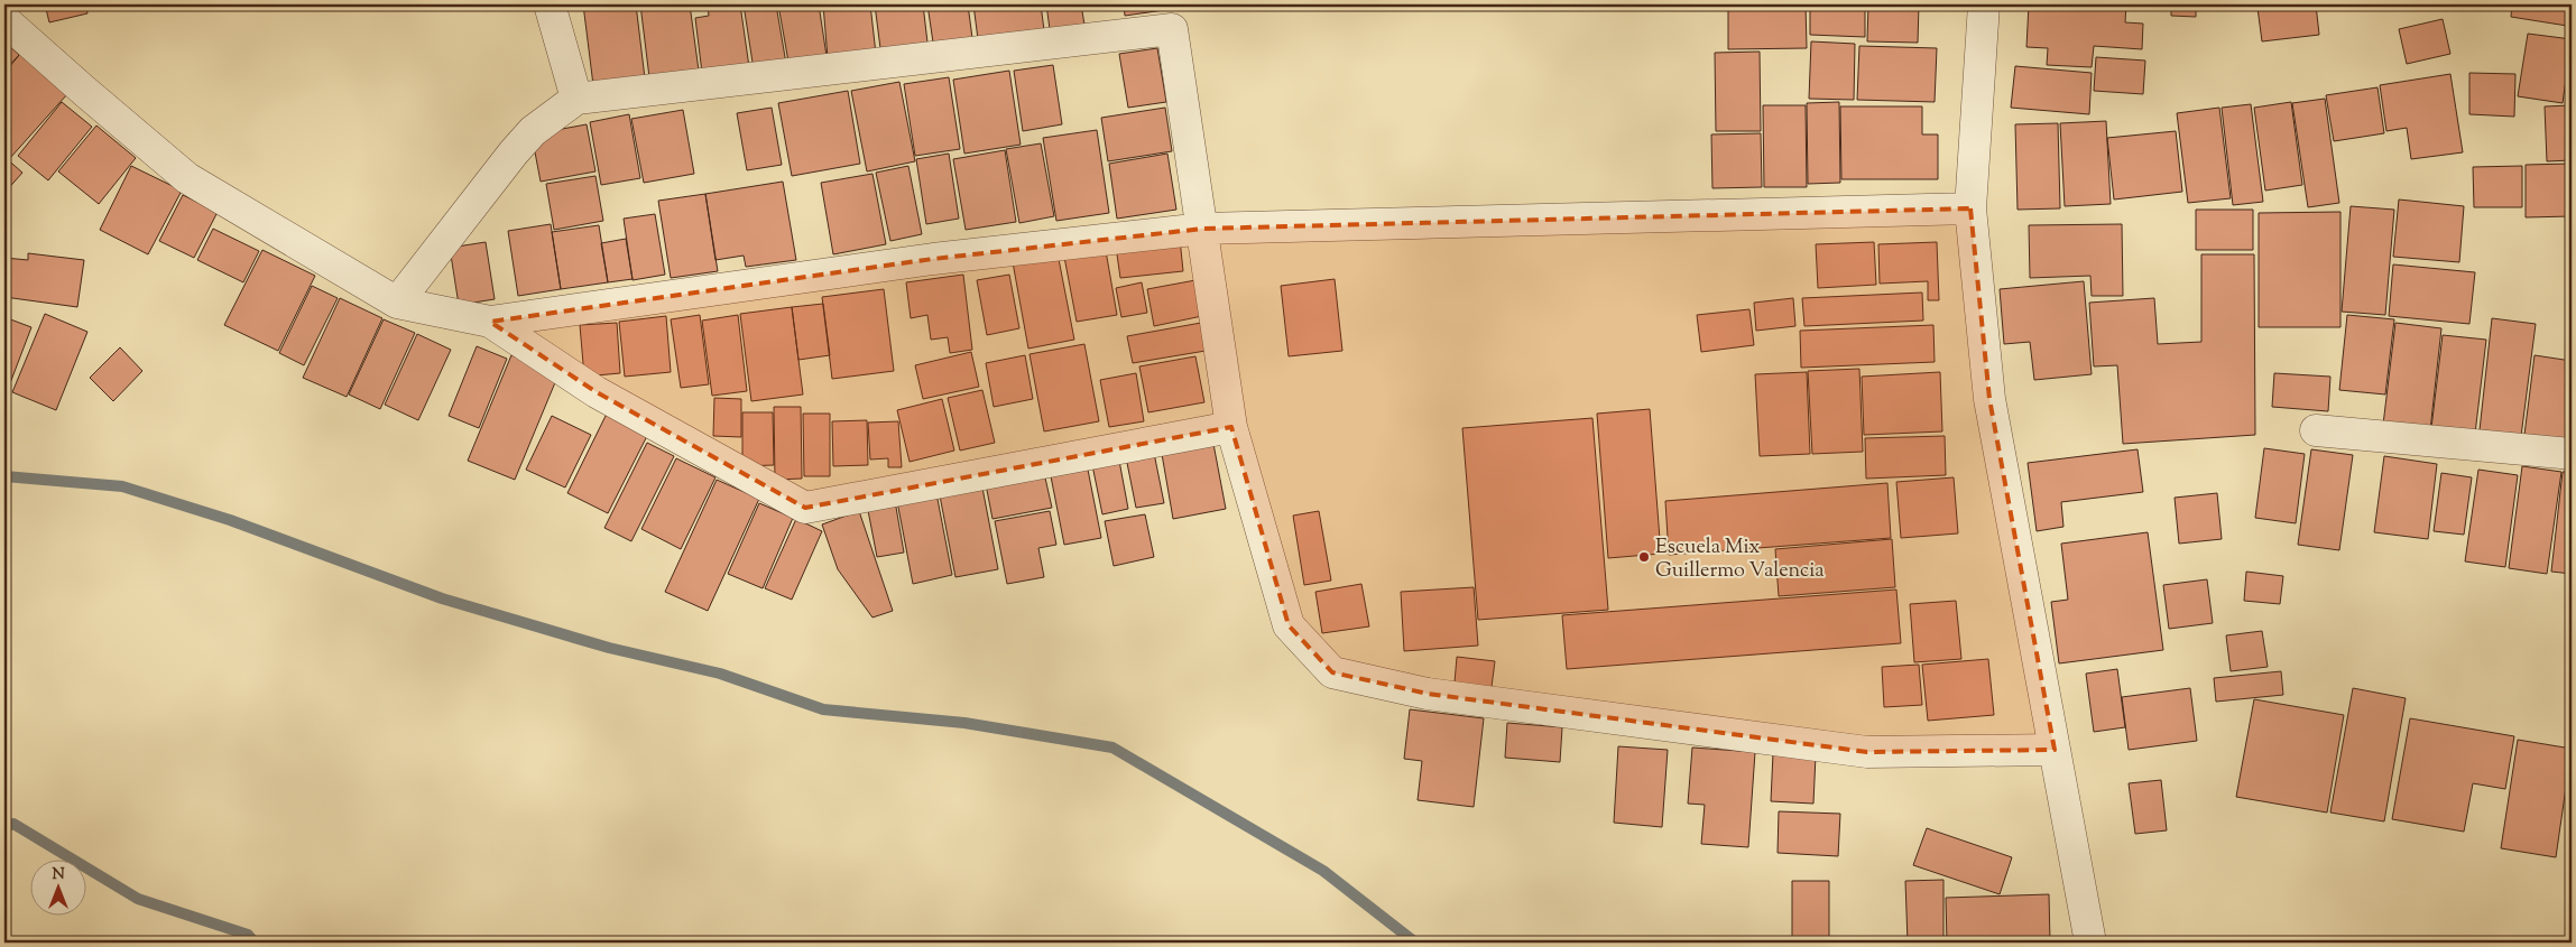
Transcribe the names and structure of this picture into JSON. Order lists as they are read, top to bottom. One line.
{"places":["Escuela Mix Guillermo Valencia"],"north":"top"}
